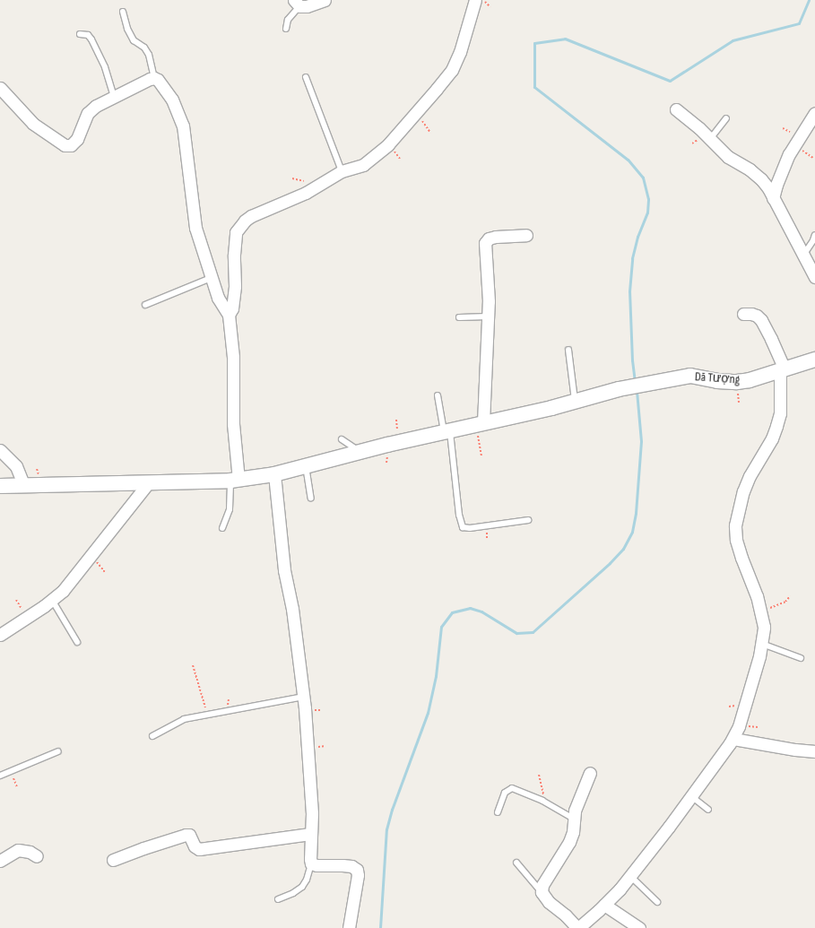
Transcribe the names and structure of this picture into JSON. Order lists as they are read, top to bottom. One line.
{"streets":{"street":["Dã Tượng"]}}
